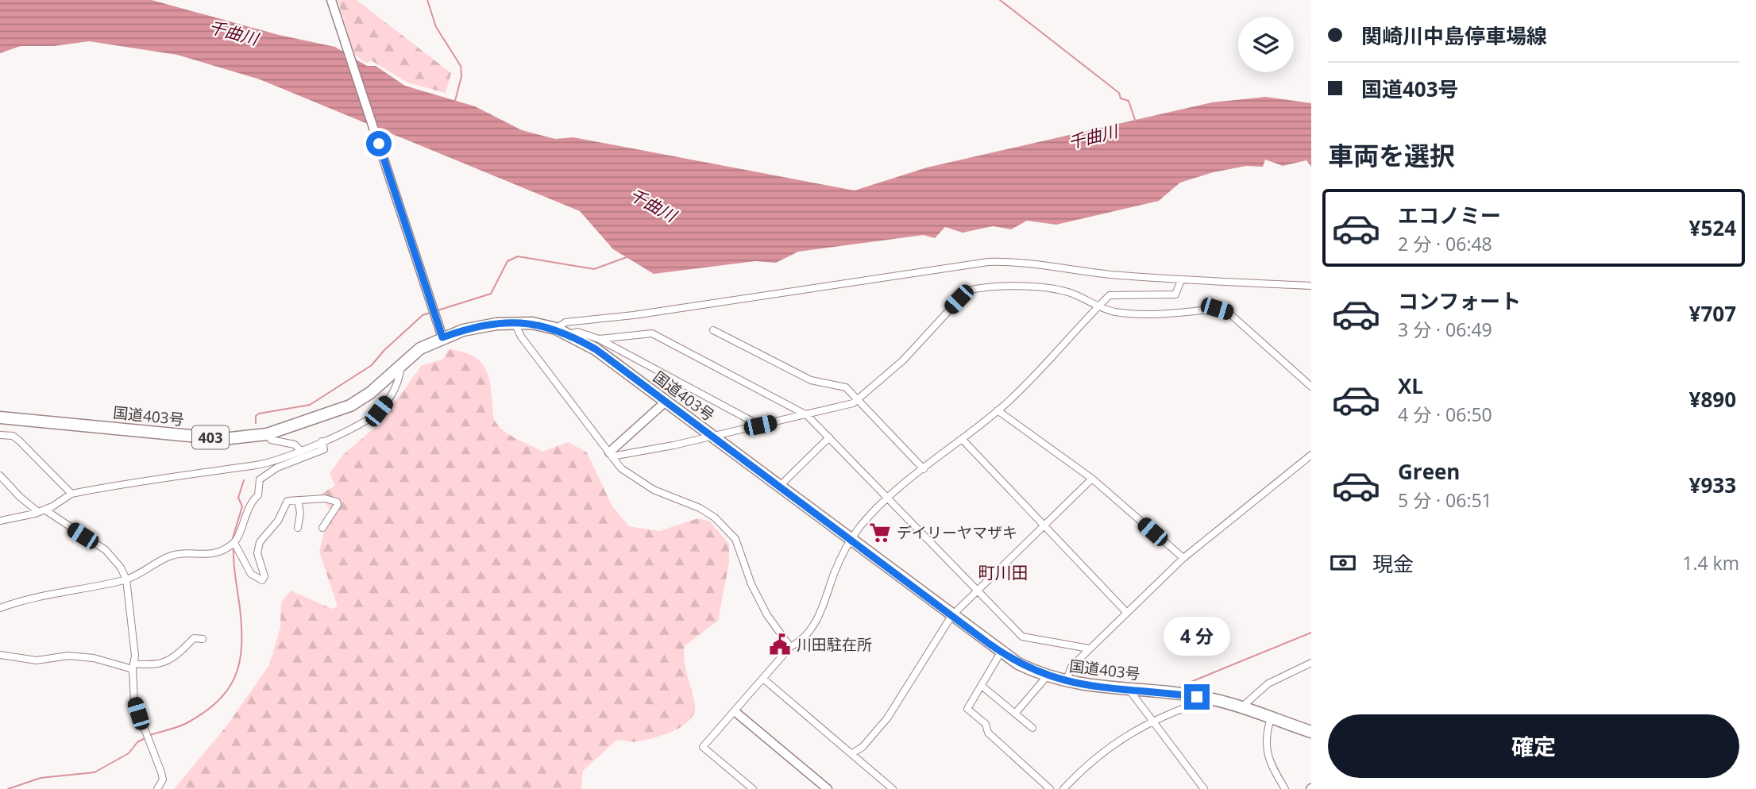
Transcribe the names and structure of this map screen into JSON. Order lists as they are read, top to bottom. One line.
{"streets":{"highway":["国道403号","403"]},"districts":["町川田"],"water":["千曲川"],"places":{"supermarket":["デイリーヤマザキ"],"public building":["川田駐在所"]},"page":{"banner":["関崎川中島停車場線","国道403号"],"heading":"車両を選択","list":[{"name":"エコノミー","note":"2 分 · 06:48","value":"¥524"},{"name":"コンフォート","note":"3 分 · 06:49","value":"¥707"},{"name":"XL","note":"4 分 · 06:50","value":"¥890"},{"name":"Green","note":"5 分 · 06:51","value":"¥933"}],"pay":["現金","1.4 km"],"bubble":"4 分","buttons":"確定"}}
